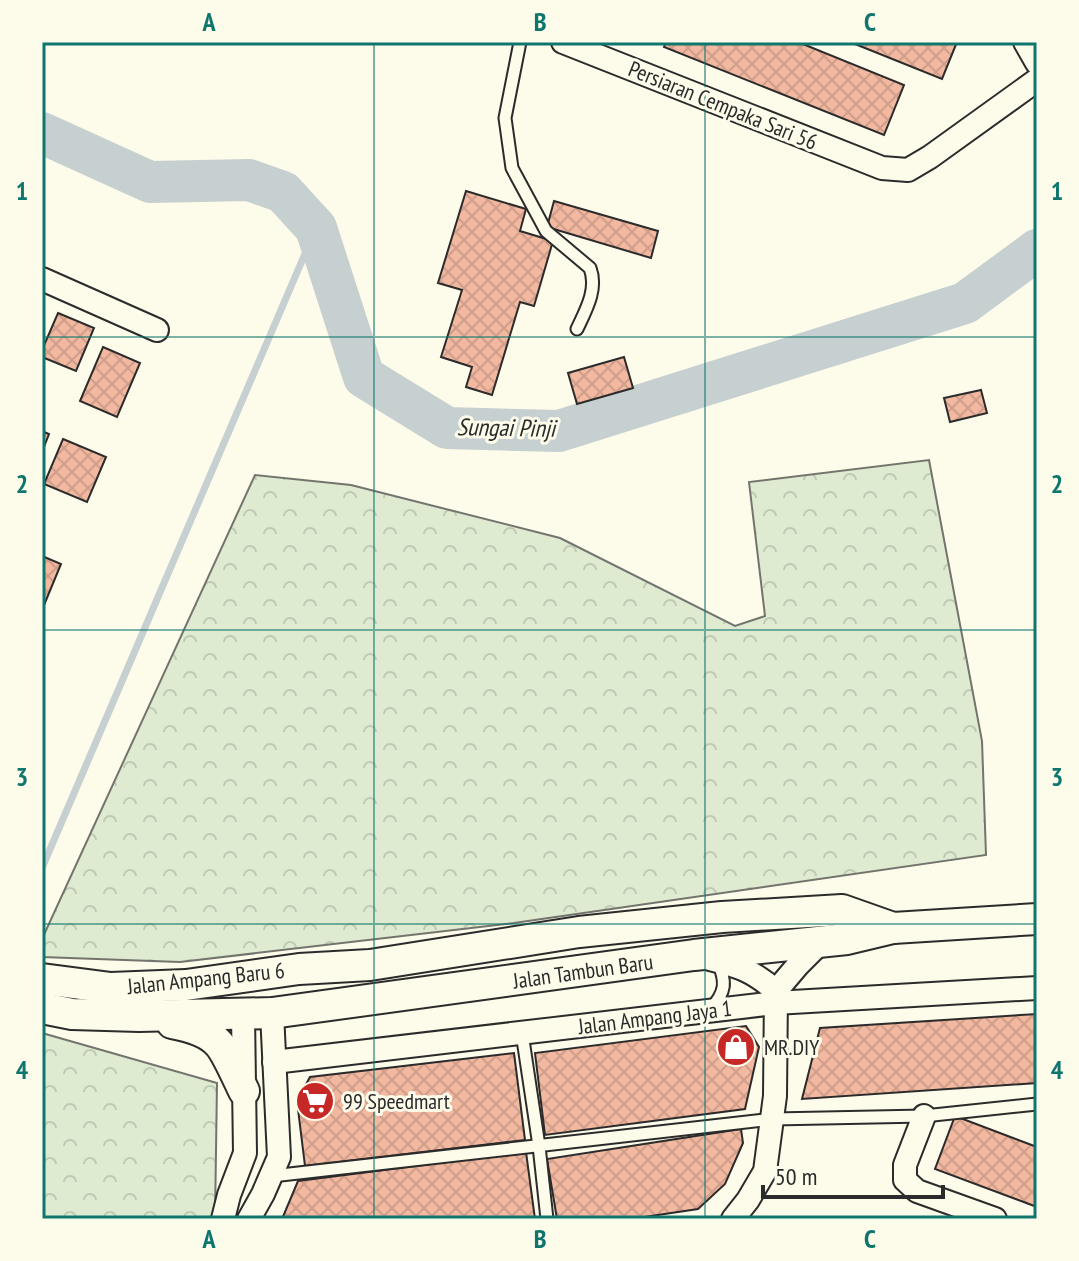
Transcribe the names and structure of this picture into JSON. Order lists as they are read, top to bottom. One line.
{"streets":{"main road":["Jalan Tambun Baru","Jalan Ampang Baru 6"],"street":["Persiaran Cempaka Sari 56","Jalan Ampang Jaya 1"]},"crossings":[["Jalan Tambun Baru","Jalan Ampang Baru 6"]],"water":["Sungai Pinji"],"places":{"shop":["MR.DIY"],"supermarket":["99 Speedmart"]},"scale_bar":"50 m","grid":{"columns":["A","B","C"],"rows":["1","2","3","4"]}}
